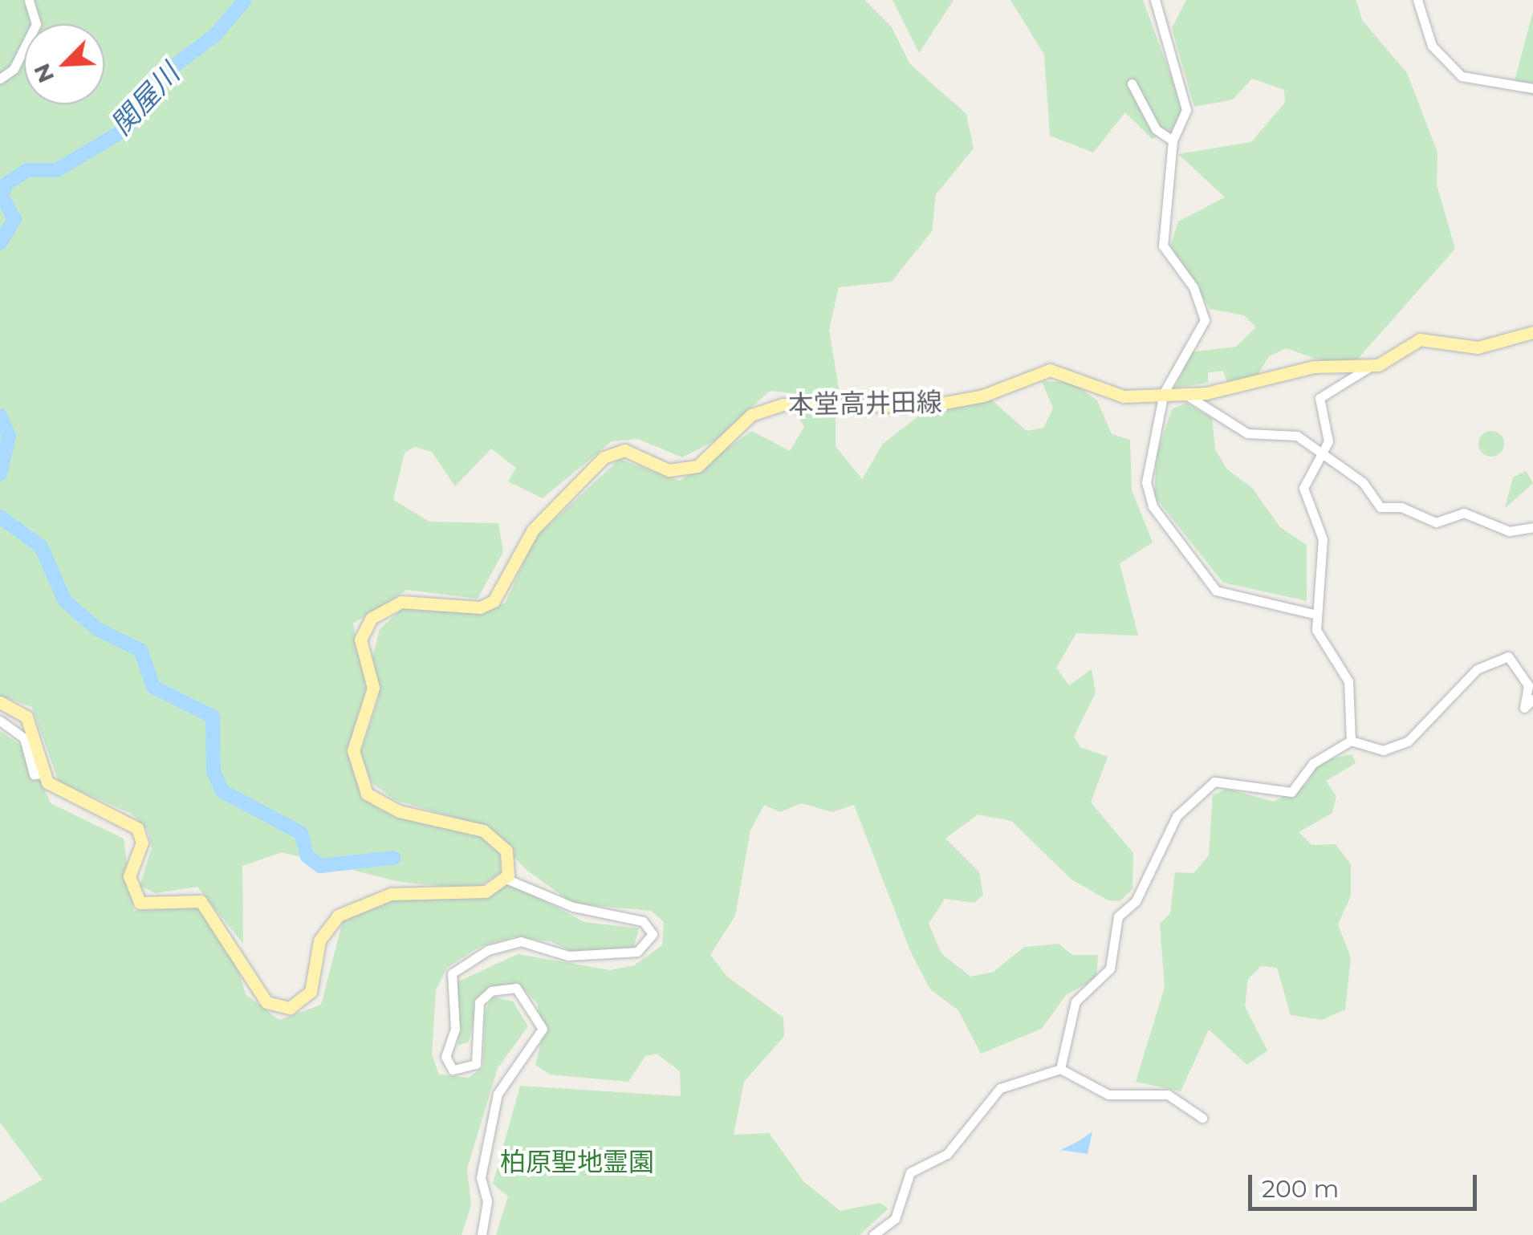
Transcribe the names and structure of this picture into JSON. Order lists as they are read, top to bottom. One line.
{"streets":{"main road":["本堂高井田線"]},"water":["関屋川"],"parks":["柏原聖地霊園"],"scale_bar":"200 m","north":"bottom left"}
